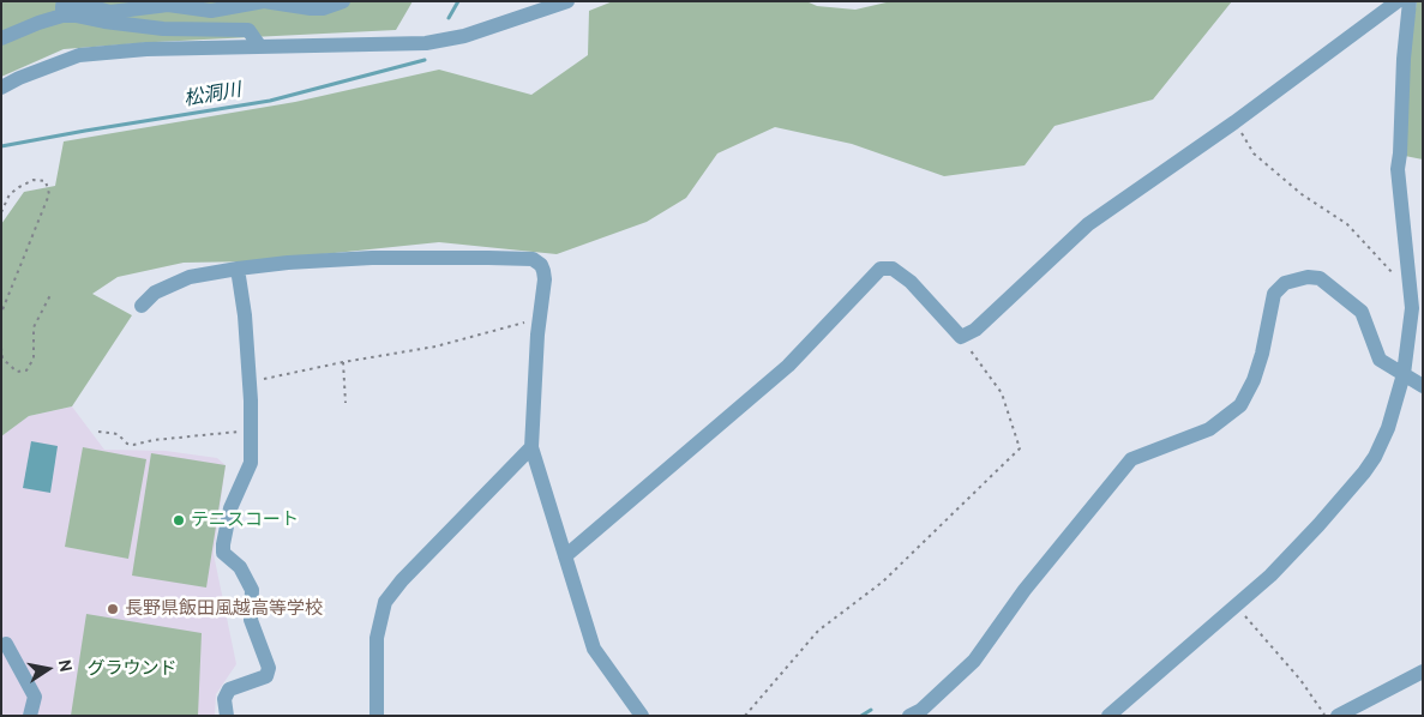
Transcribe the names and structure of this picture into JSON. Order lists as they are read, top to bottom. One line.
{"water":["松洞川"],"parks":["グラウンド"],"places":["テニスコート","長野県飯田風越高等学校"],"north":"right"}
